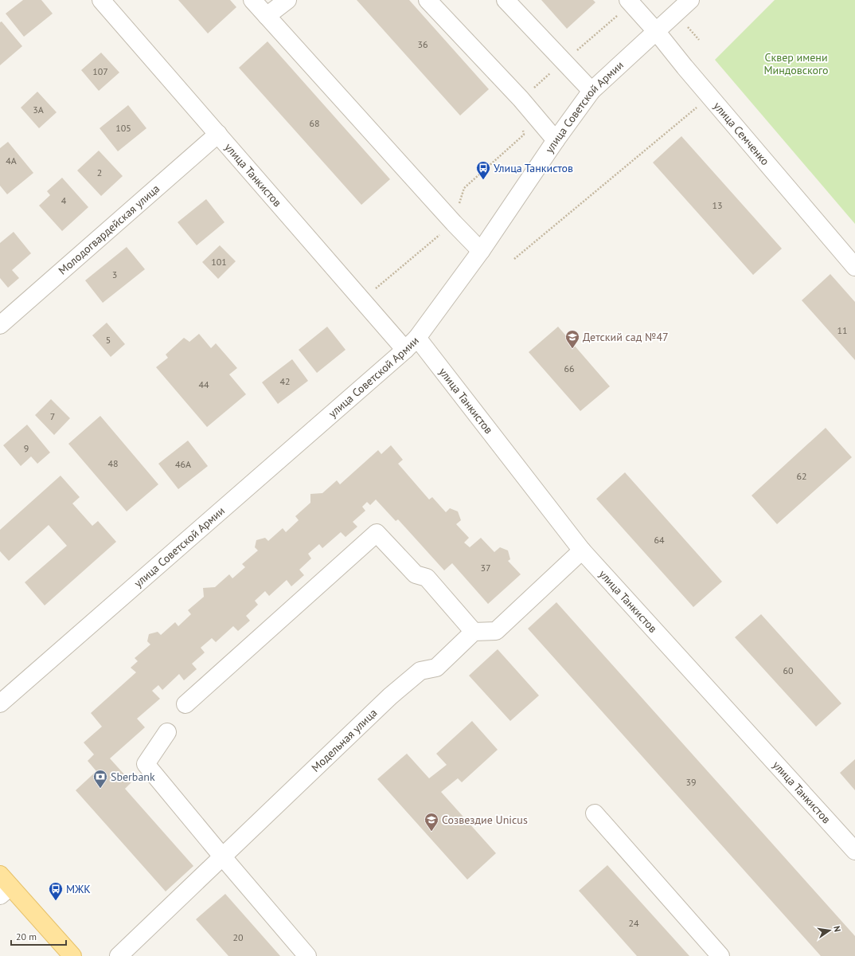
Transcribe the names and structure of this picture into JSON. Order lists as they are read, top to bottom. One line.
{"streets":{"street":["улица Советской Армии","улица Семченко","улица Танкистов","Молодогвардейская улица","Модельная улица"]},"crossings":[["улица Советской Армии","улица Семченко"],["улица Советской Армии","улица Танкистов"],["улица Танкистов","Молодогвардейская улица"]],"parks":["Сквер имени Миндовского"],"places":{"bus stop":["Улица Танкистов","МЖК"],"school or university":["Детский сад №47","Созвездие Unicus"],"bank":["Sberbank"]},"house_numbers":["36","107","3А","68","105","4А","2","4","13","101","3","11","5","66","42","44","7","9","48","46А","62","64","37","60","39","24","20"],"scale_bar":"20 m","north":"right"}
